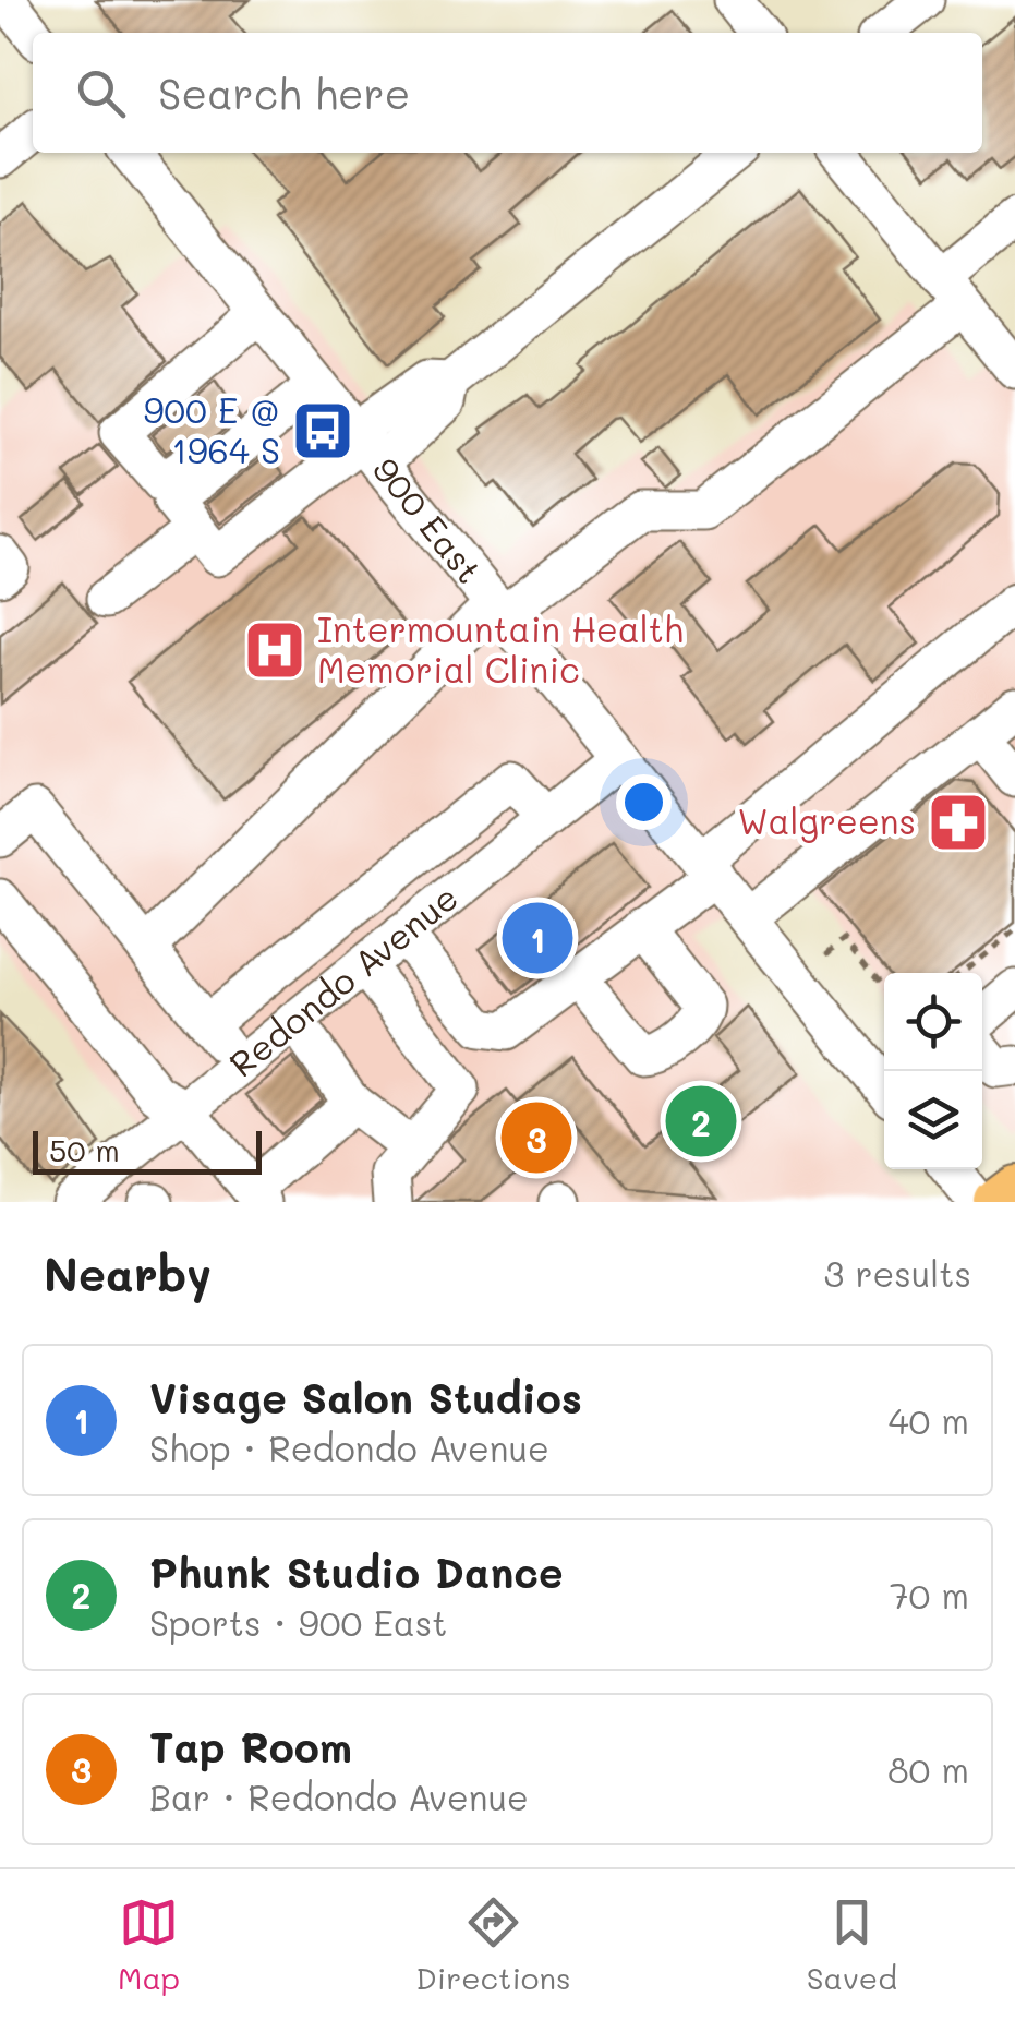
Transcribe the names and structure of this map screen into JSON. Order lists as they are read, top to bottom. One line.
{"streets":{"street":["900 East","Redondo Avenue"]},"crossings":[["900 East","Redondo Avenue"]],"places":{"bus stop":["900 E @ 1964 S"],"hospital":["Intermountain Health Memorial Clinic"],"pharmacy":["Walgreens"]},"scale_bar":"50 m","page":{"search":"Search here","pins":["1","2","3"],"scale":"50 m","heading":["Nearby","3 results"],"list":[{"mark":"1","name":"Visage Salon Studios","note":"Shop · Redondo Avenue","value":"40 m"},{"mark":"2","name":"Phunk Studio Dance","note":"Sports · 900 East","value":"70 m"},{"mark":"3","name":"Tap Room","note":"Bar · Redondo Avenue","value":"80 m"}],"nav":["Map","Directions","Saved"]}}
